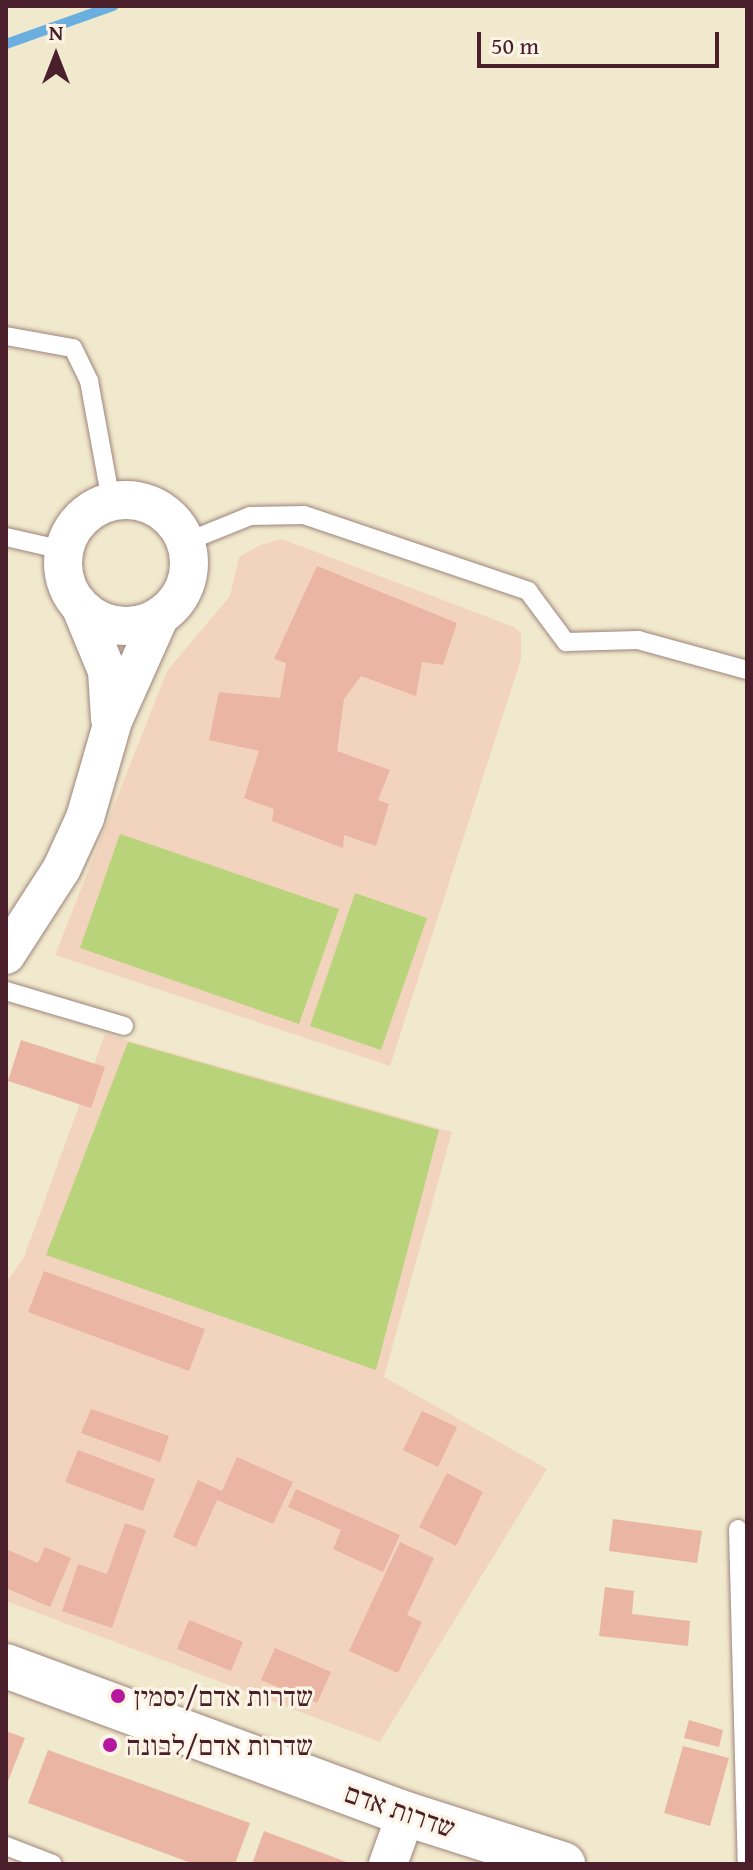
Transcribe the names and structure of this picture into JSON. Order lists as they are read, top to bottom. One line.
{"streets":{"street":["שדרות אדם"]},"places":["שדרות אדם/יסמין","שדרות אדם/לבונה"],"scale_bar":"50 m","north":"top"}
